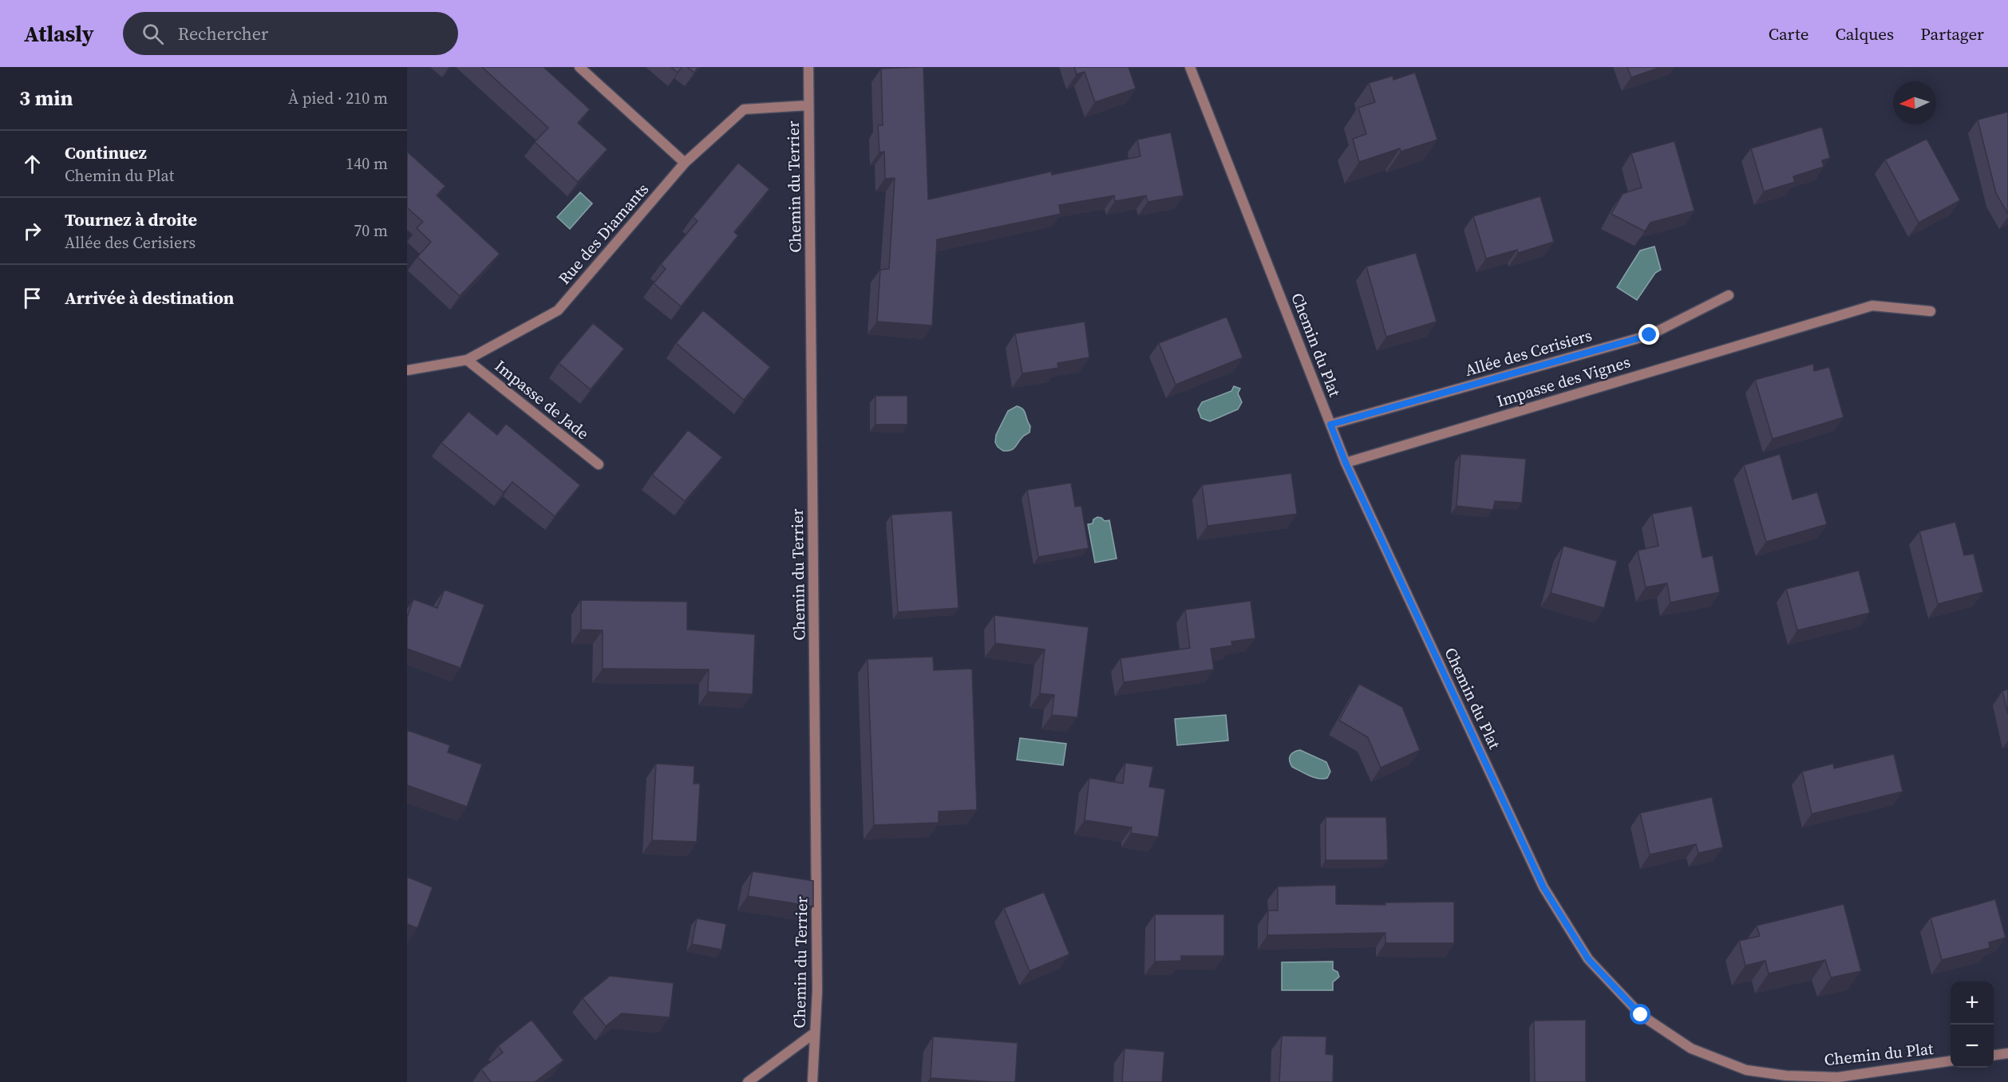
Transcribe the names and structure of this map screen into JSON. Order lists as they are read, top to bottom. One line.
{"streets":{"street":["Chemin du Terrier","Rue des Diamants","Chemin du Plat","Allée des Cerisiers","Impasse des Vignes","Impasse de Jade"]},"crossings":[["Chemin du Terrier","Rue des Diamants"],["Rue des Diamants","Impasse de Jade"],["Chemin du Plat","Allée des Cerisiers"],["Chemin du Plat","Impasse des Vignes"]],"north":"left","page":{"header":"Atlasly","search":"Rechercher","nav":["Carte","Calques","Partager"],"heading":["3 min","À pied · 210 m"],"list":[["Continuez","Chemin du Plat","140 m"],["Tournez à droite","Allée des Cerisiers","70 m"],"Arrivée à destination"],"map_buttons":["+","−"]}}
